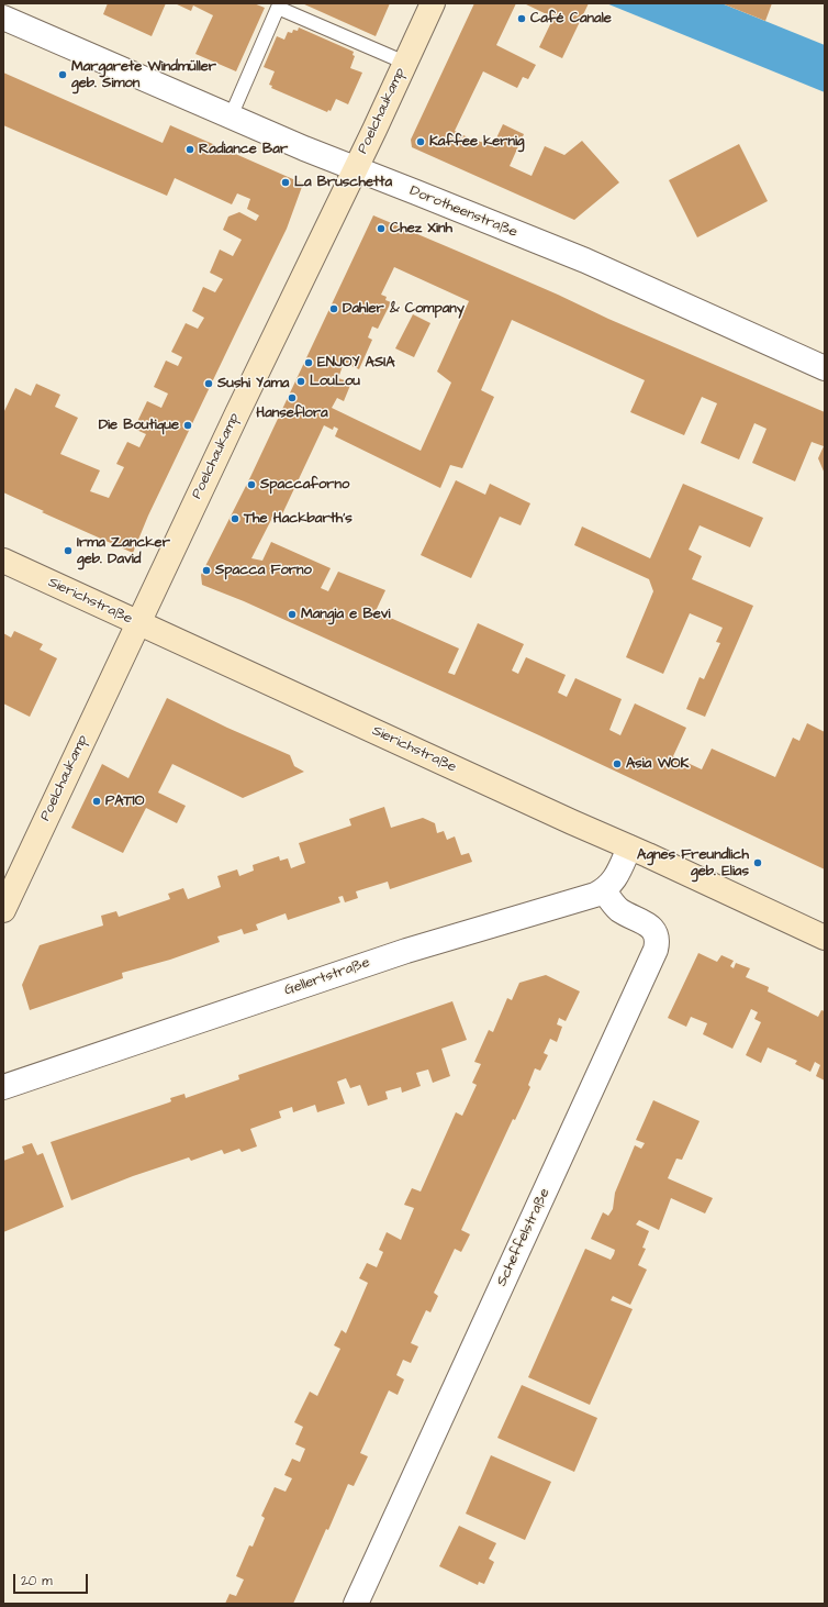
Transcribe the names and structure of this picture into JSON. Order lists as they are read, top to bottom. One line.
{"streets":{"street":["Poelchaukamp","Dorotheenstraße","Sierichstraße","Gellertstraße","Scheffelstraße"]},"crossings":[["Poelchaukamp","Dorotheenstraße"],["Poelchaukamp","Sierichstraße"],["Gellertstraße","Scheffelstraße"]],"places":["Café Canale","Margarete Windmüller geb. Simon","Kaffee kernig","Radiance Bar","La Bruschetta","Chez Xinh","Dahler & Company","ENJOY ASIA","LouLou","Sushi Yama","Hanseflora","Die Boutique","Spaccaforno","The Hackbarth's","Irma Zancker geb. David","Spacca Forno","Mangia e Bevi","Asia WOK","PATIO","Agnes Freundlich geb. Elias"],"scale_bar":"20 m"}
